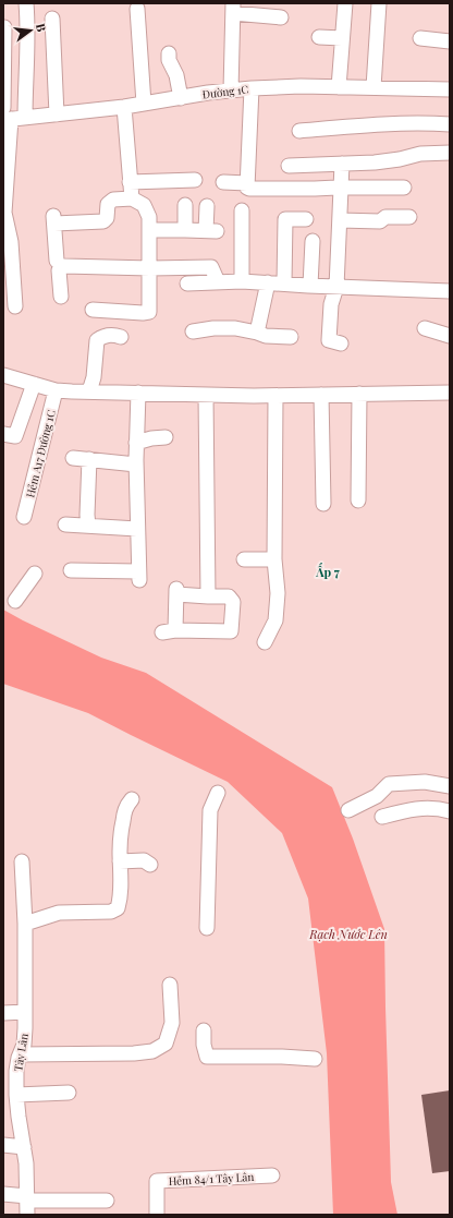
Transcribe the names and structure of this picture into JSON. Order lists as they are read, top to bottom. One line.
{"streets":{"street":["Đường 1C","Hẻm A17 Đường 1C","Tây Lân","Hẻm 84/1 Tây Lân"]},"districts":["Ấp 7"],"water":["Rạch Nước Lên"],"north":"right"}
